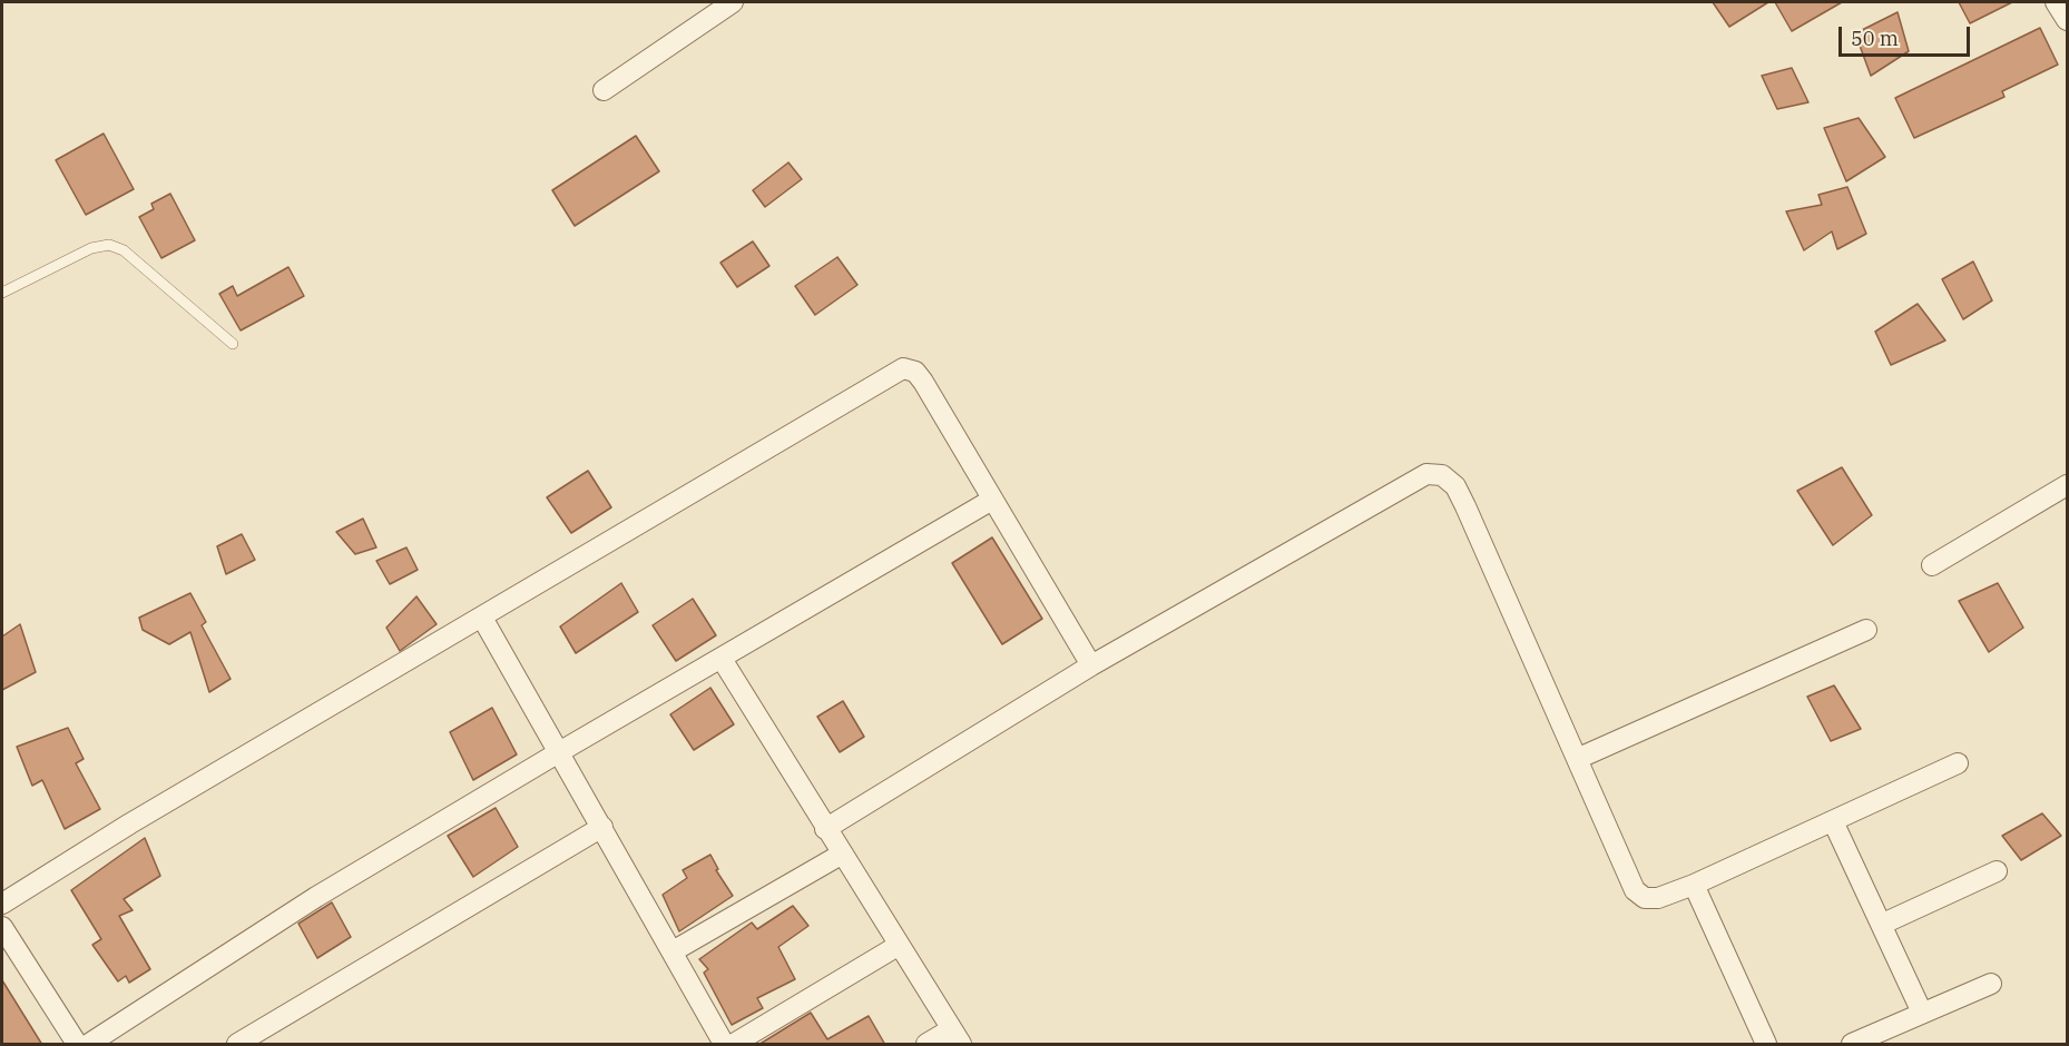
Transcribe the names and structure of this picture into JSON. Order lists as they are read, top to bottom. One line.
{"scale_bar":"50 m"}
